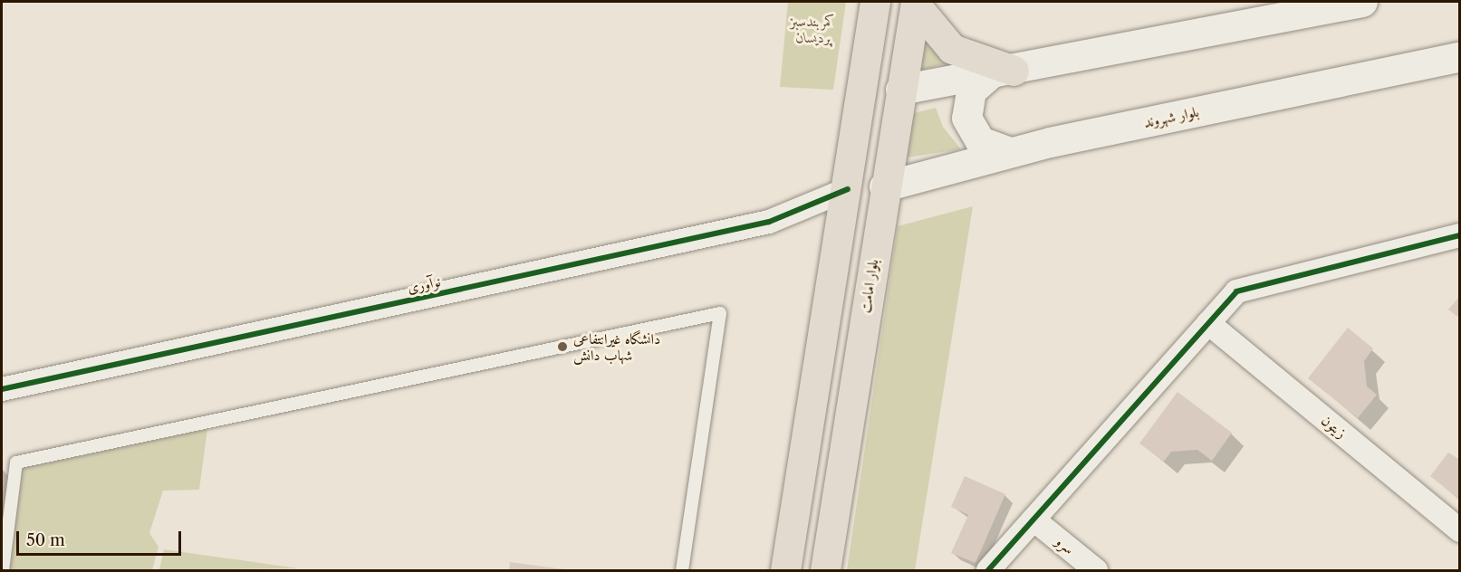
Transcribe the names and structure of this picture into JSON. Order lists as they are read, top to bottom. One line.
{"streets":{"main road":["بلوار شهروند","بلوار امامت"],"street":["نوآوری","زیتون","سرو"]},"crossings":[["بلوار شهروند","بلوار امامت"]],"parks":["کمربندسبز پردیسان"],"places":["دانشگاه غیرانتفاعی شهاب دانش"],"scale_bar":"50 m"}
